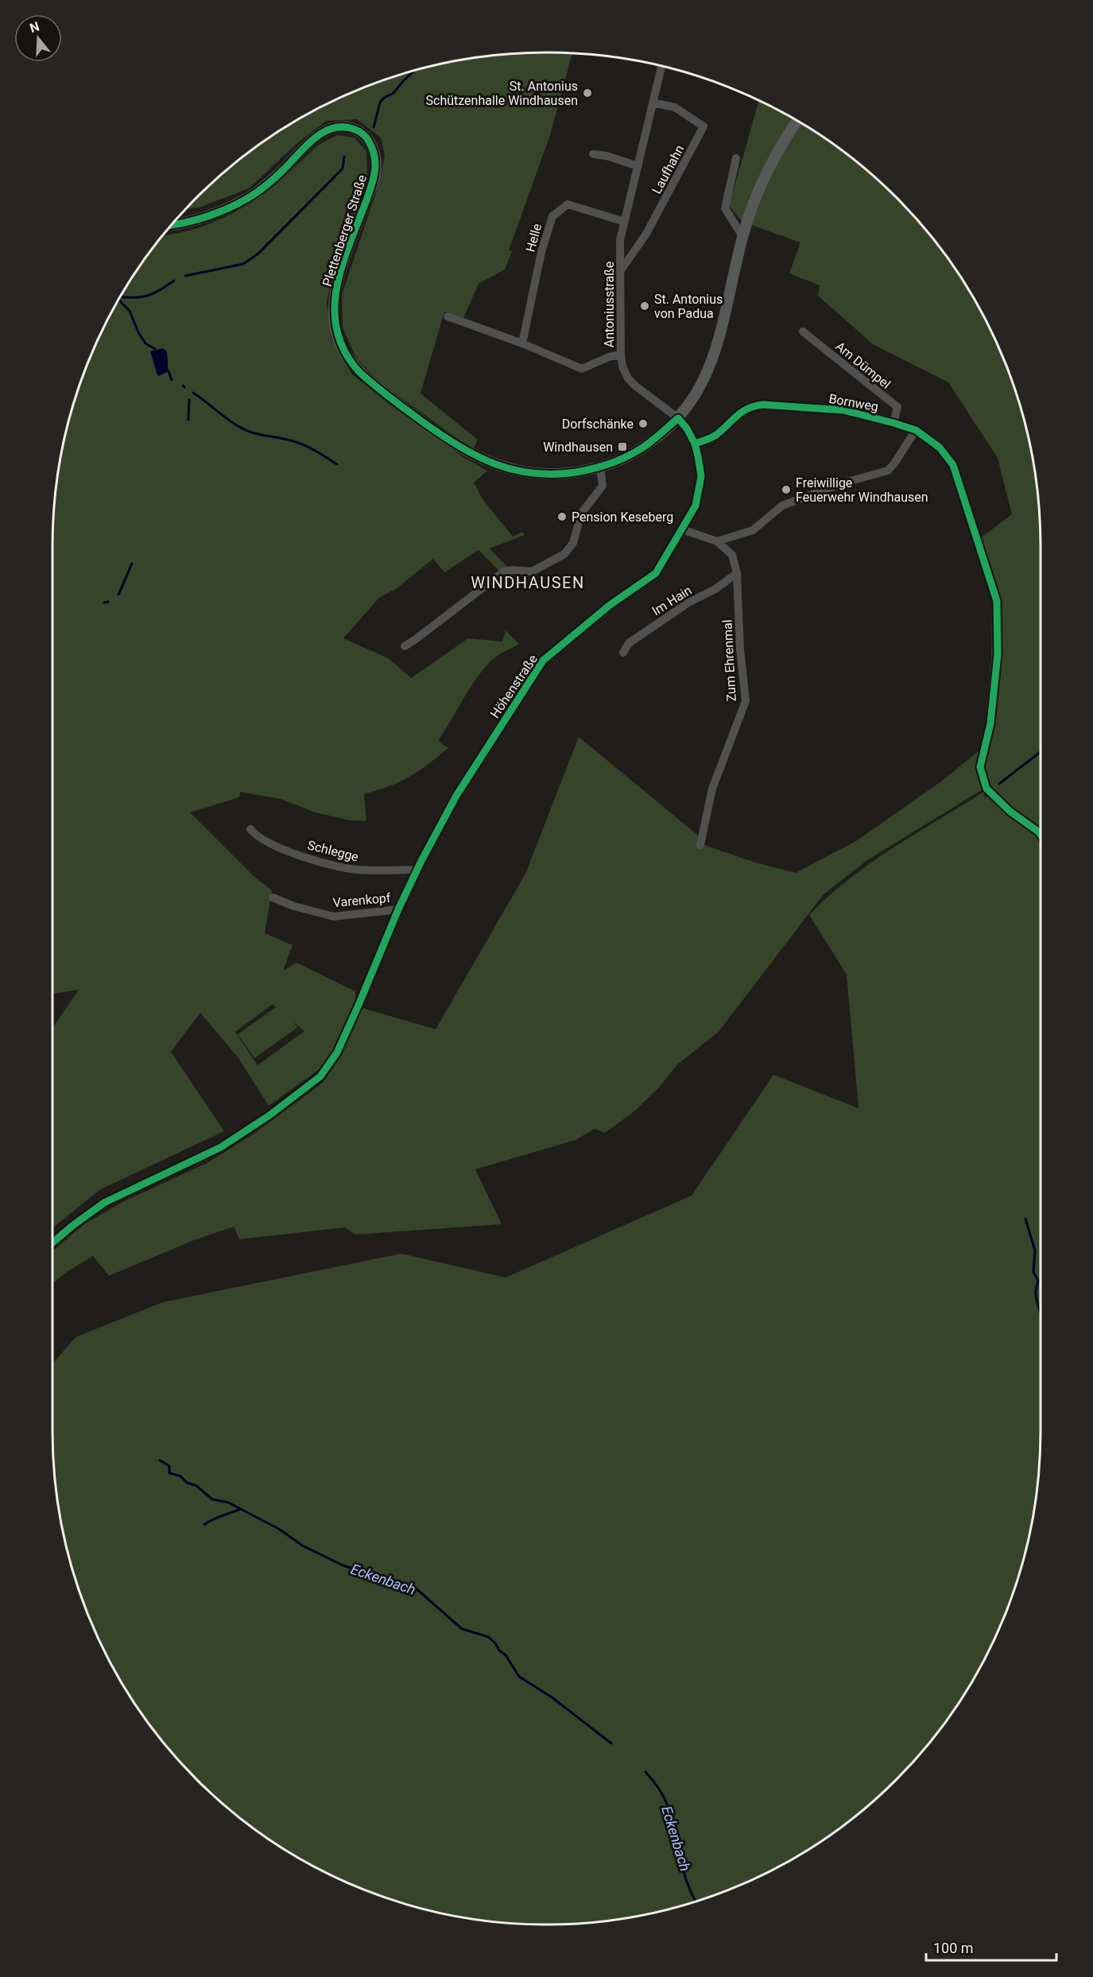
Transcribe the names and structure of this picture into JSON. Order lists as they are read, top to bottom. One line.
{"streets":{"main road":["Plettenberger Straße"],"street":["Laufhahn","Helle","Antoniusstraße","Am Dümpel","Bornweg","Im Hain","Zum Ehrenmal","Höhenstraße","Schlegge","Varenkopf"]},"crossings":[["Laufhahn","Antoniusstraße"],["Plettenberger Straße","Antoniusstraße"],["Plettenberger Straße","Höhenstraße"],["Helle","Antoniusstraße"],["Antoniusstraße","Höhenstraße"],["Am Dümpel","Bornweg"],["Bornweg","Höhenstraße"],["Im Hain","Zum Ehrenmal"],["Zum Ehrenmal","Höhenstraße"],["Höhenstraße","Schlegge"],["Höhenstraße","Varenkopf"]],"districts":["WINDHAUSEN"],"water":["Eckenbach"],"places":{"other":["St. Antonius Schützenhalle Windhausen","St. Antonius von Padua","Dorfschänke","Freiwillige Feuerwehr Windhausen","Pension Keseberg"],"transit":["Windhausen"]},"scale_bar":"100 m","north":"top"}
